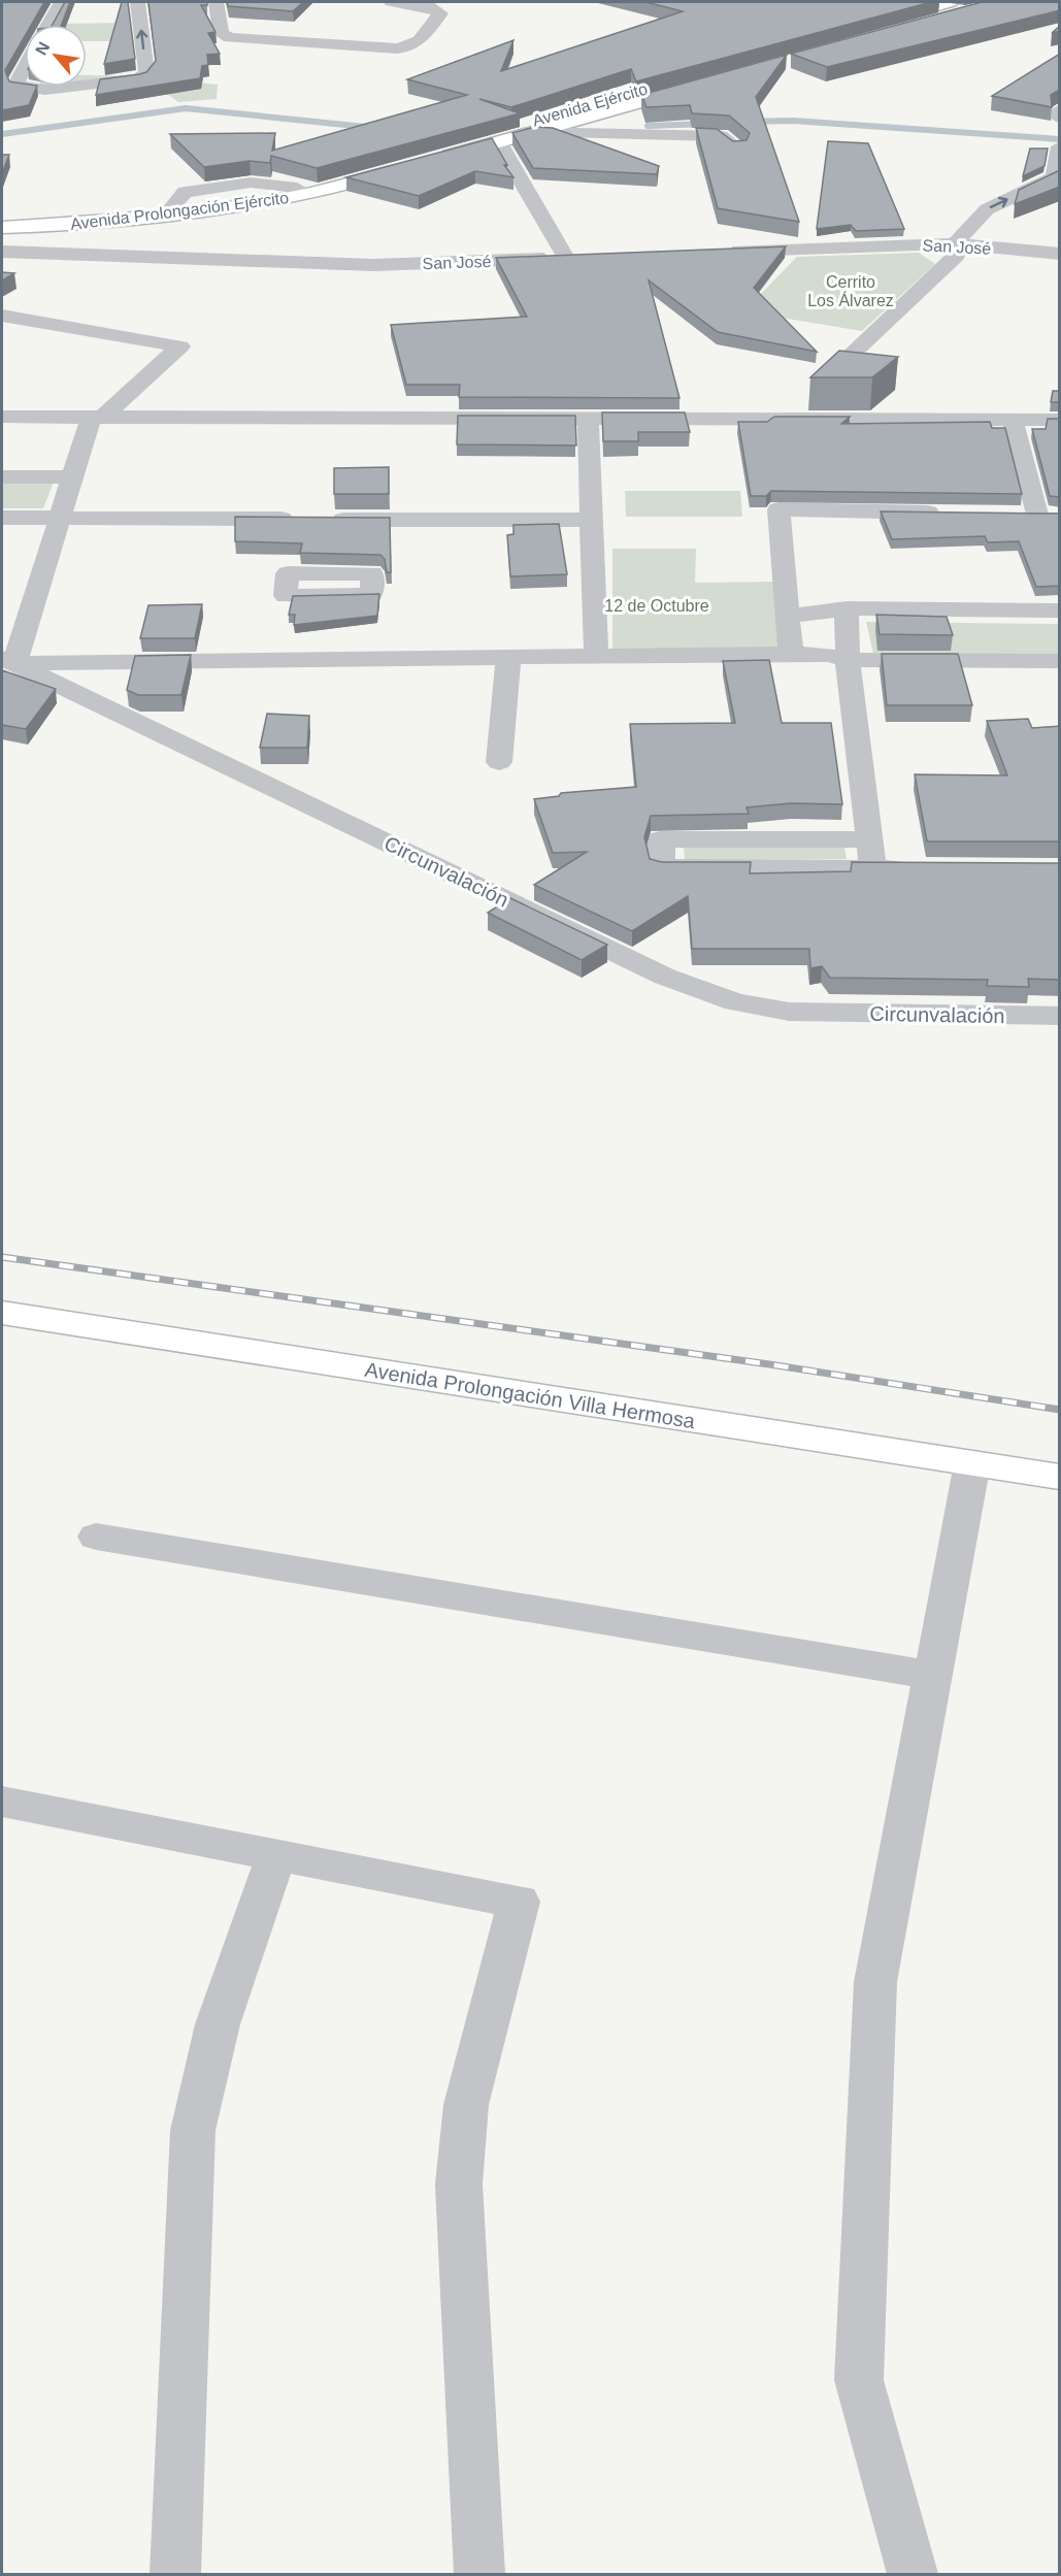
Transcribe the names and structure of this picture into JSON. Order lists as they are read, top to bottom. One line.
{"streets":{"main road":["Avenida Ejército","Avenida Prolongación Ejército","Avenida Prolongación Villa Hermosa"],"street":["San José","Circunvalación"]},"parks":["Cerrito Los Álvarez","12 de Octubre"],"north":"top left"}
